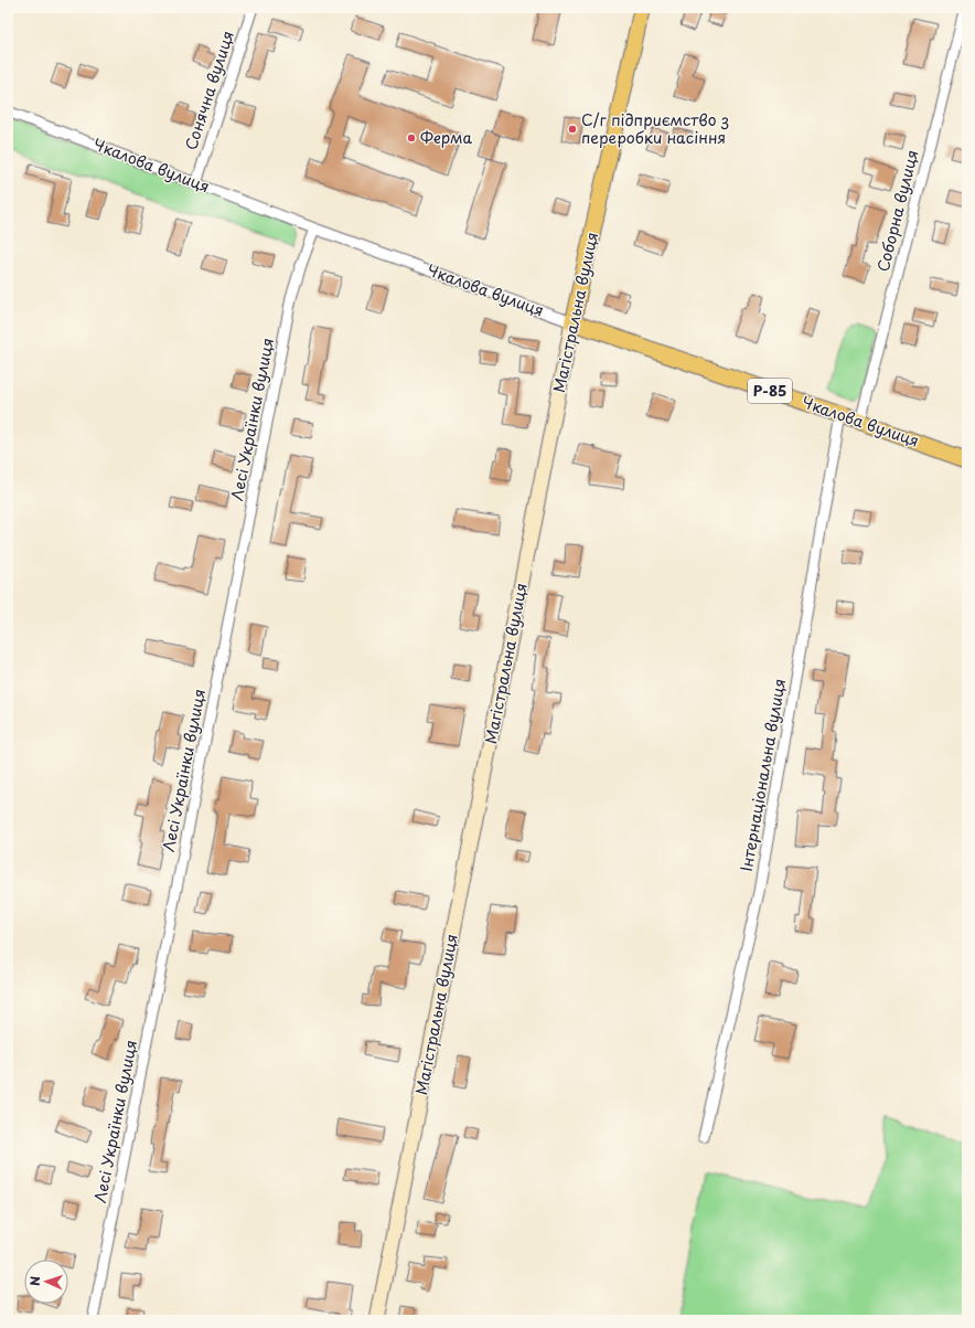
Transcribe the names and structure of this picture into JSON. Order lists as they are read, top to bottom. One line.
{"streets":{"main road":["Чкалова вулиця","Магістральна вулиця","Р-85"],"street":["Сонячна вулиця","Соборна вулиця","Лесі Українки вулиця","Інтернаціональна вулиця"]},"crossings":[["Сонячна вулиця","Чкалова вулиця"],["Чкалова вулиця","Соборна вулиця"],["Чкалова вулиця","Магістральна вулиця"],["Чкалова вулиця","Лесі Українки вулиця"],["Чкалова вулиця","Інтернаціональна вулиця"]],"places":["С/г підприємство з переробки насіння","Ферма"],"north":"left"}
